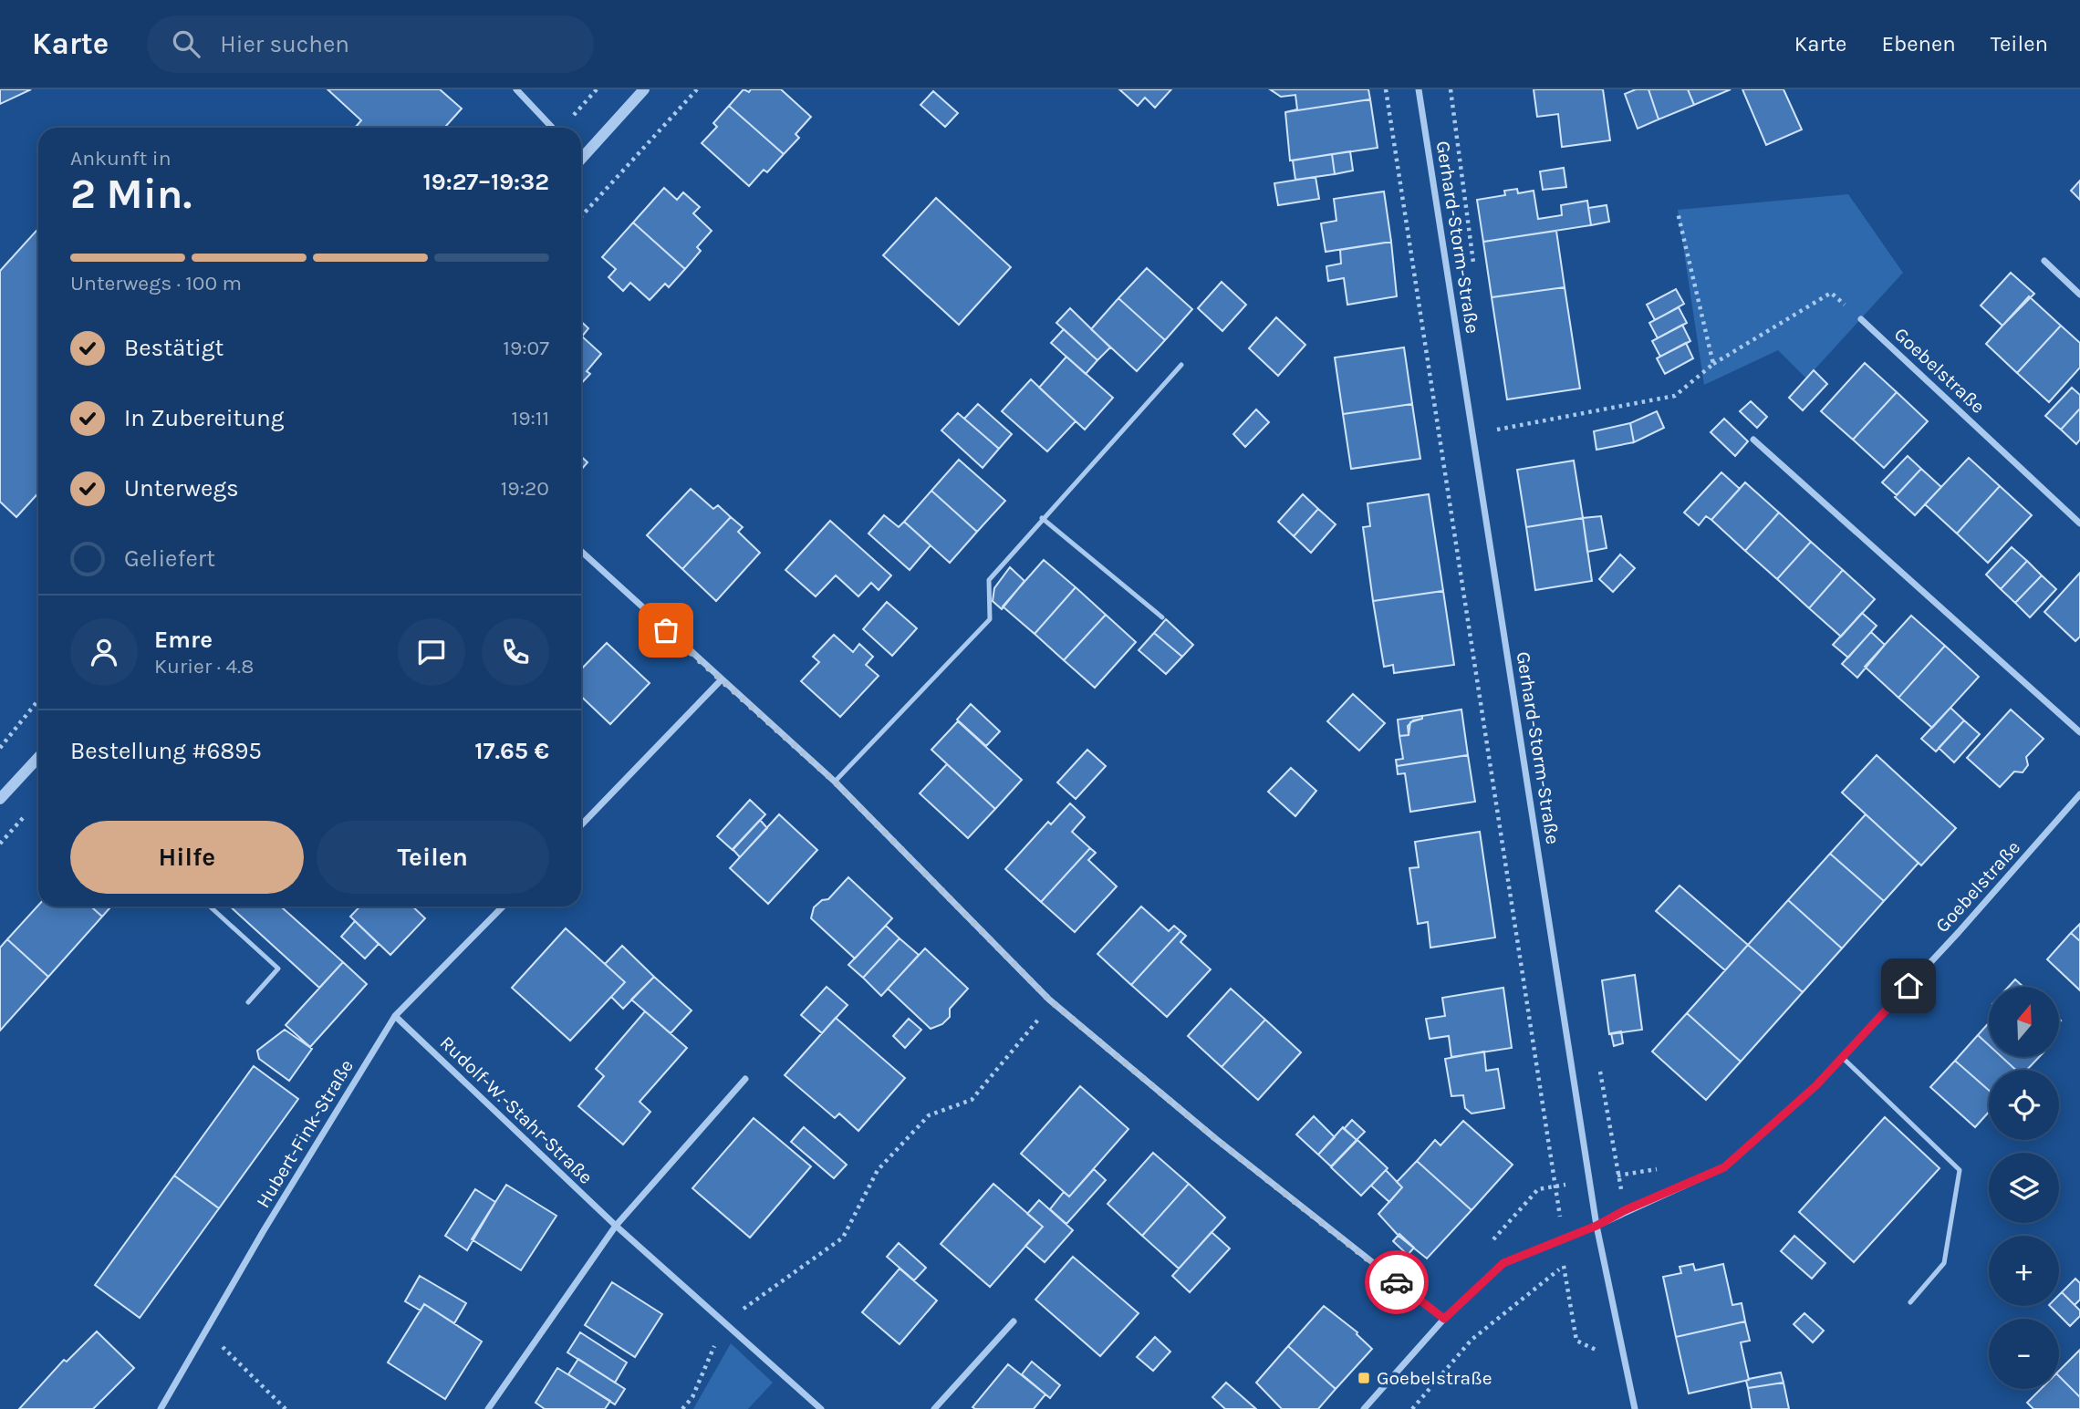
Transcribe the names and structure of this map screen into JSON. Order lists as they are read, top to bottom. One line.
{"streets":{"street":["Gerhard-Storm-Straße","Goebelstraße","Rudolf-W.-Stahr-Straße","Hubert-Fink-Straße"]},"crossings":[["Gerhard-Storm-Straße","Goebelstraße"],["Rudolf-W.-Stahr-Straße","Hubert-Fink-Straße"]],"places":{"transit":["Goebelstraße"]},"north":"top","page":{"header":"Karte","search":"Hier suchen","nav":["Karte","Ebenen","Teilen"],"heading":["2 Min.","Ankunft in","19:27–19:32"],"panel":["Emre","Kurier · 4.8","Bestellung #6895","17.65 €"],"bar":"Unterwegs · 100 m","list":[["Bestätigt","19:07"],["In Zubereitung","19:11"],["Unterwegs","19:20"],"Geliefert"],"buttons":["Hilfe","Teilen"],"map_buttons":["+","−"]}}
